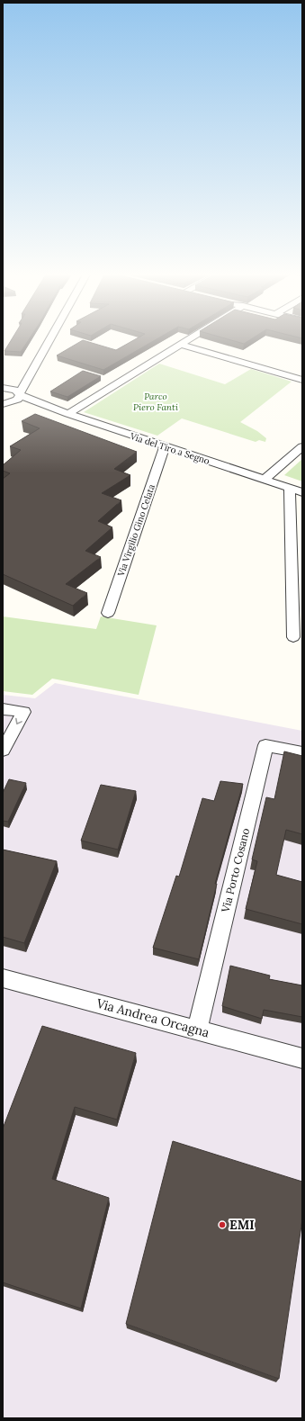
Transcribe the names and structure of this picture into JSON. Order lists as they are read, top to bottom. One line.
{"streets":{"street":["Via del Tiro a Segno","Via Virgilio Gino Celata","Via Porto Cosano","Via Andrea Orcagna"]},"crossings":[["Via del Tiro a Segno","Via Virgilio Gino Celata"],["Via Porto Cosano","Via Andrea Orcagna"]],"parks":["Parco Piero Fanti"],"places":["EMI"]}
